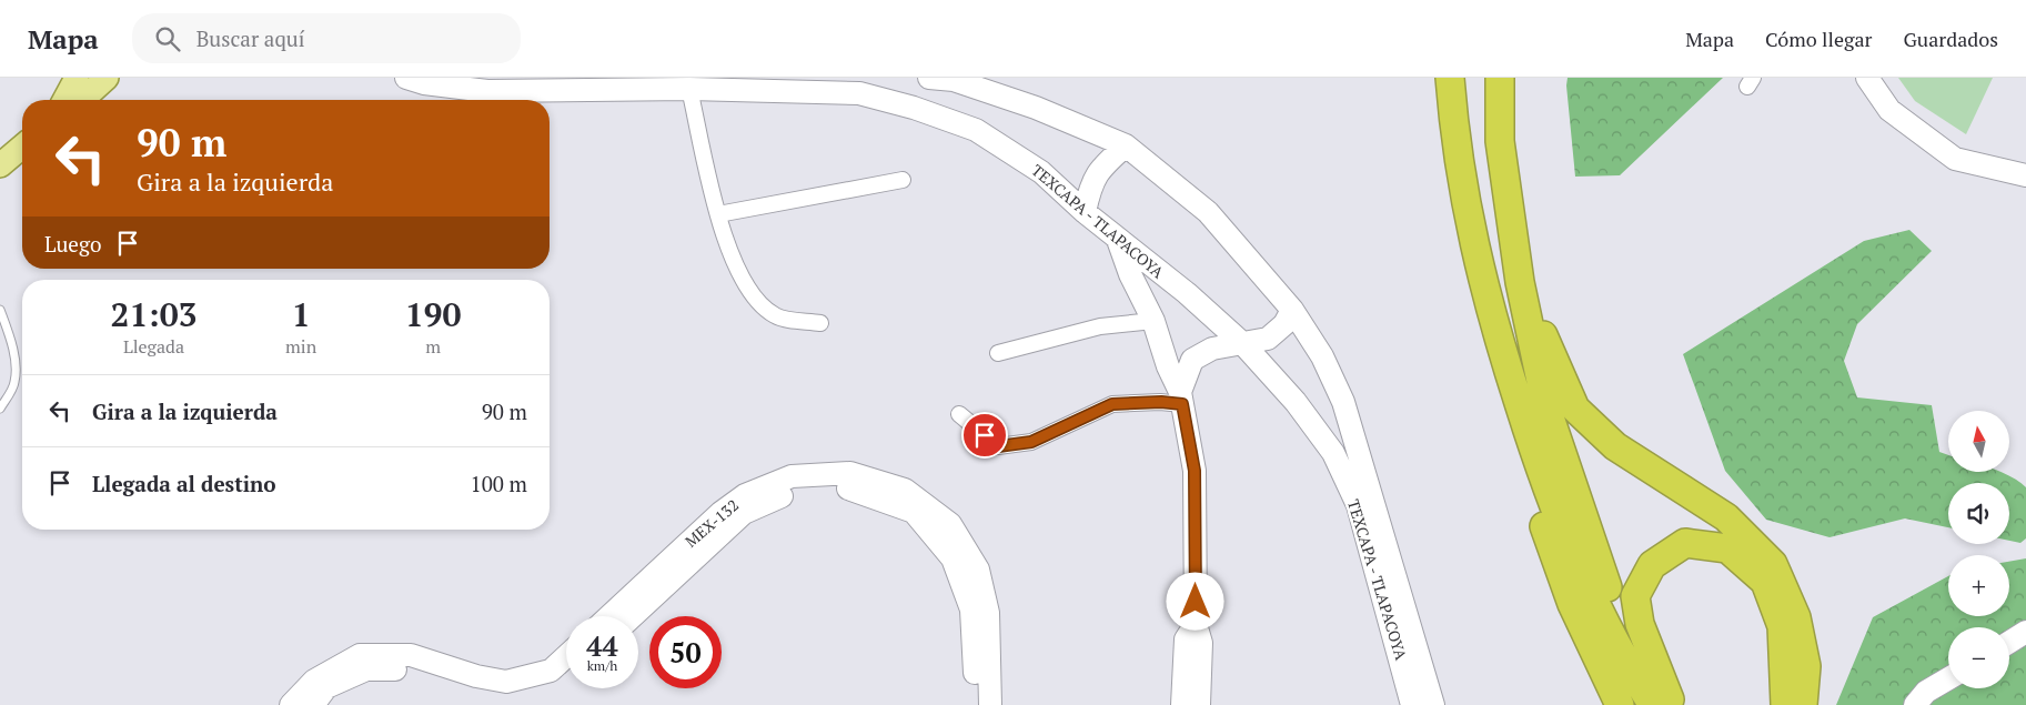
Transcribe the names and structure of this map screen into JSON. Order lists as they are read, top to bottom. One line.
{"streets":{"main road":["TEXCAPA - TLAPACOYA","MEX-132"]},"north":"top","page":{"header":"Mapa","search":"Buscar aquí","nav":["Mapa","Cómo llegar","Guardados"],"turn":["90 m","Gira a la izquierda"],"then":"Luego","eta":["21:03","Llegada","1","min","190","m"],"list":[{"name":"Gira a la izquierda","value":"90 m"},{"name":"Llegada al destino","value":"100 m"}],"map_buttons":["+","−"],"speed":"44 km/h","limit":"50"}}
